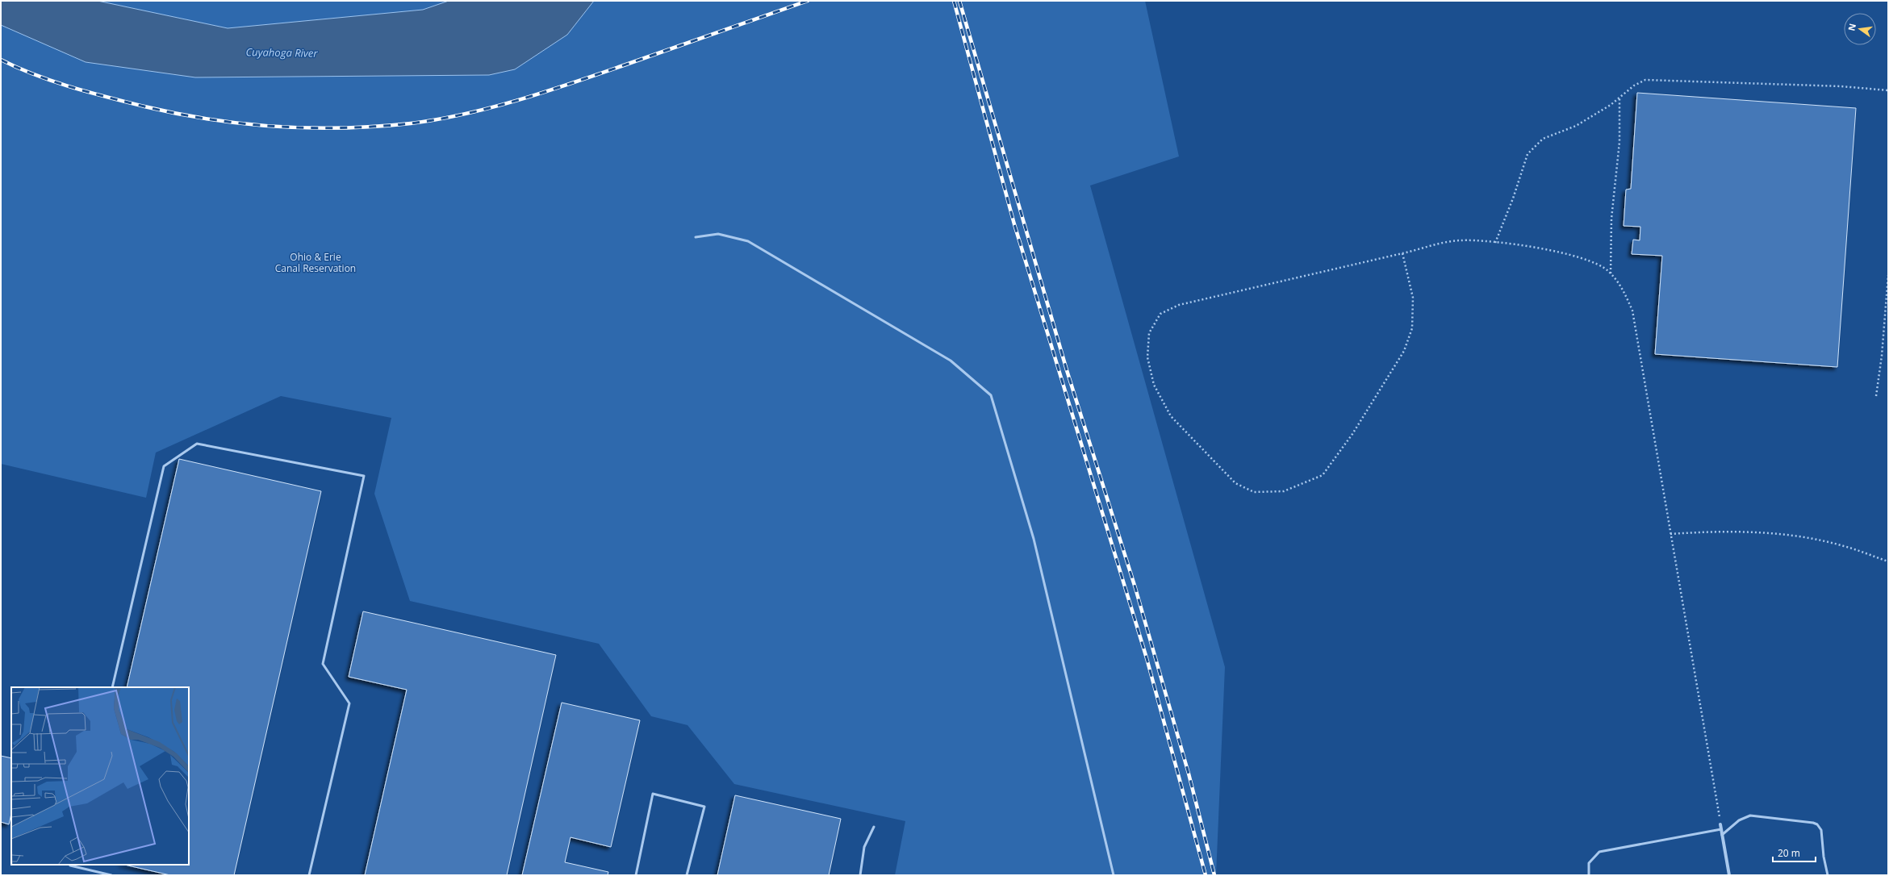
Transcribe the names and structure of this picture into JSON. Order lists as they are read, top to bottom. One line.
{"water":["Cuyahoga River"],"parks":["Ohio & Erie Canal Reservation"],"scale_bar":"20 m","north":"left"}
